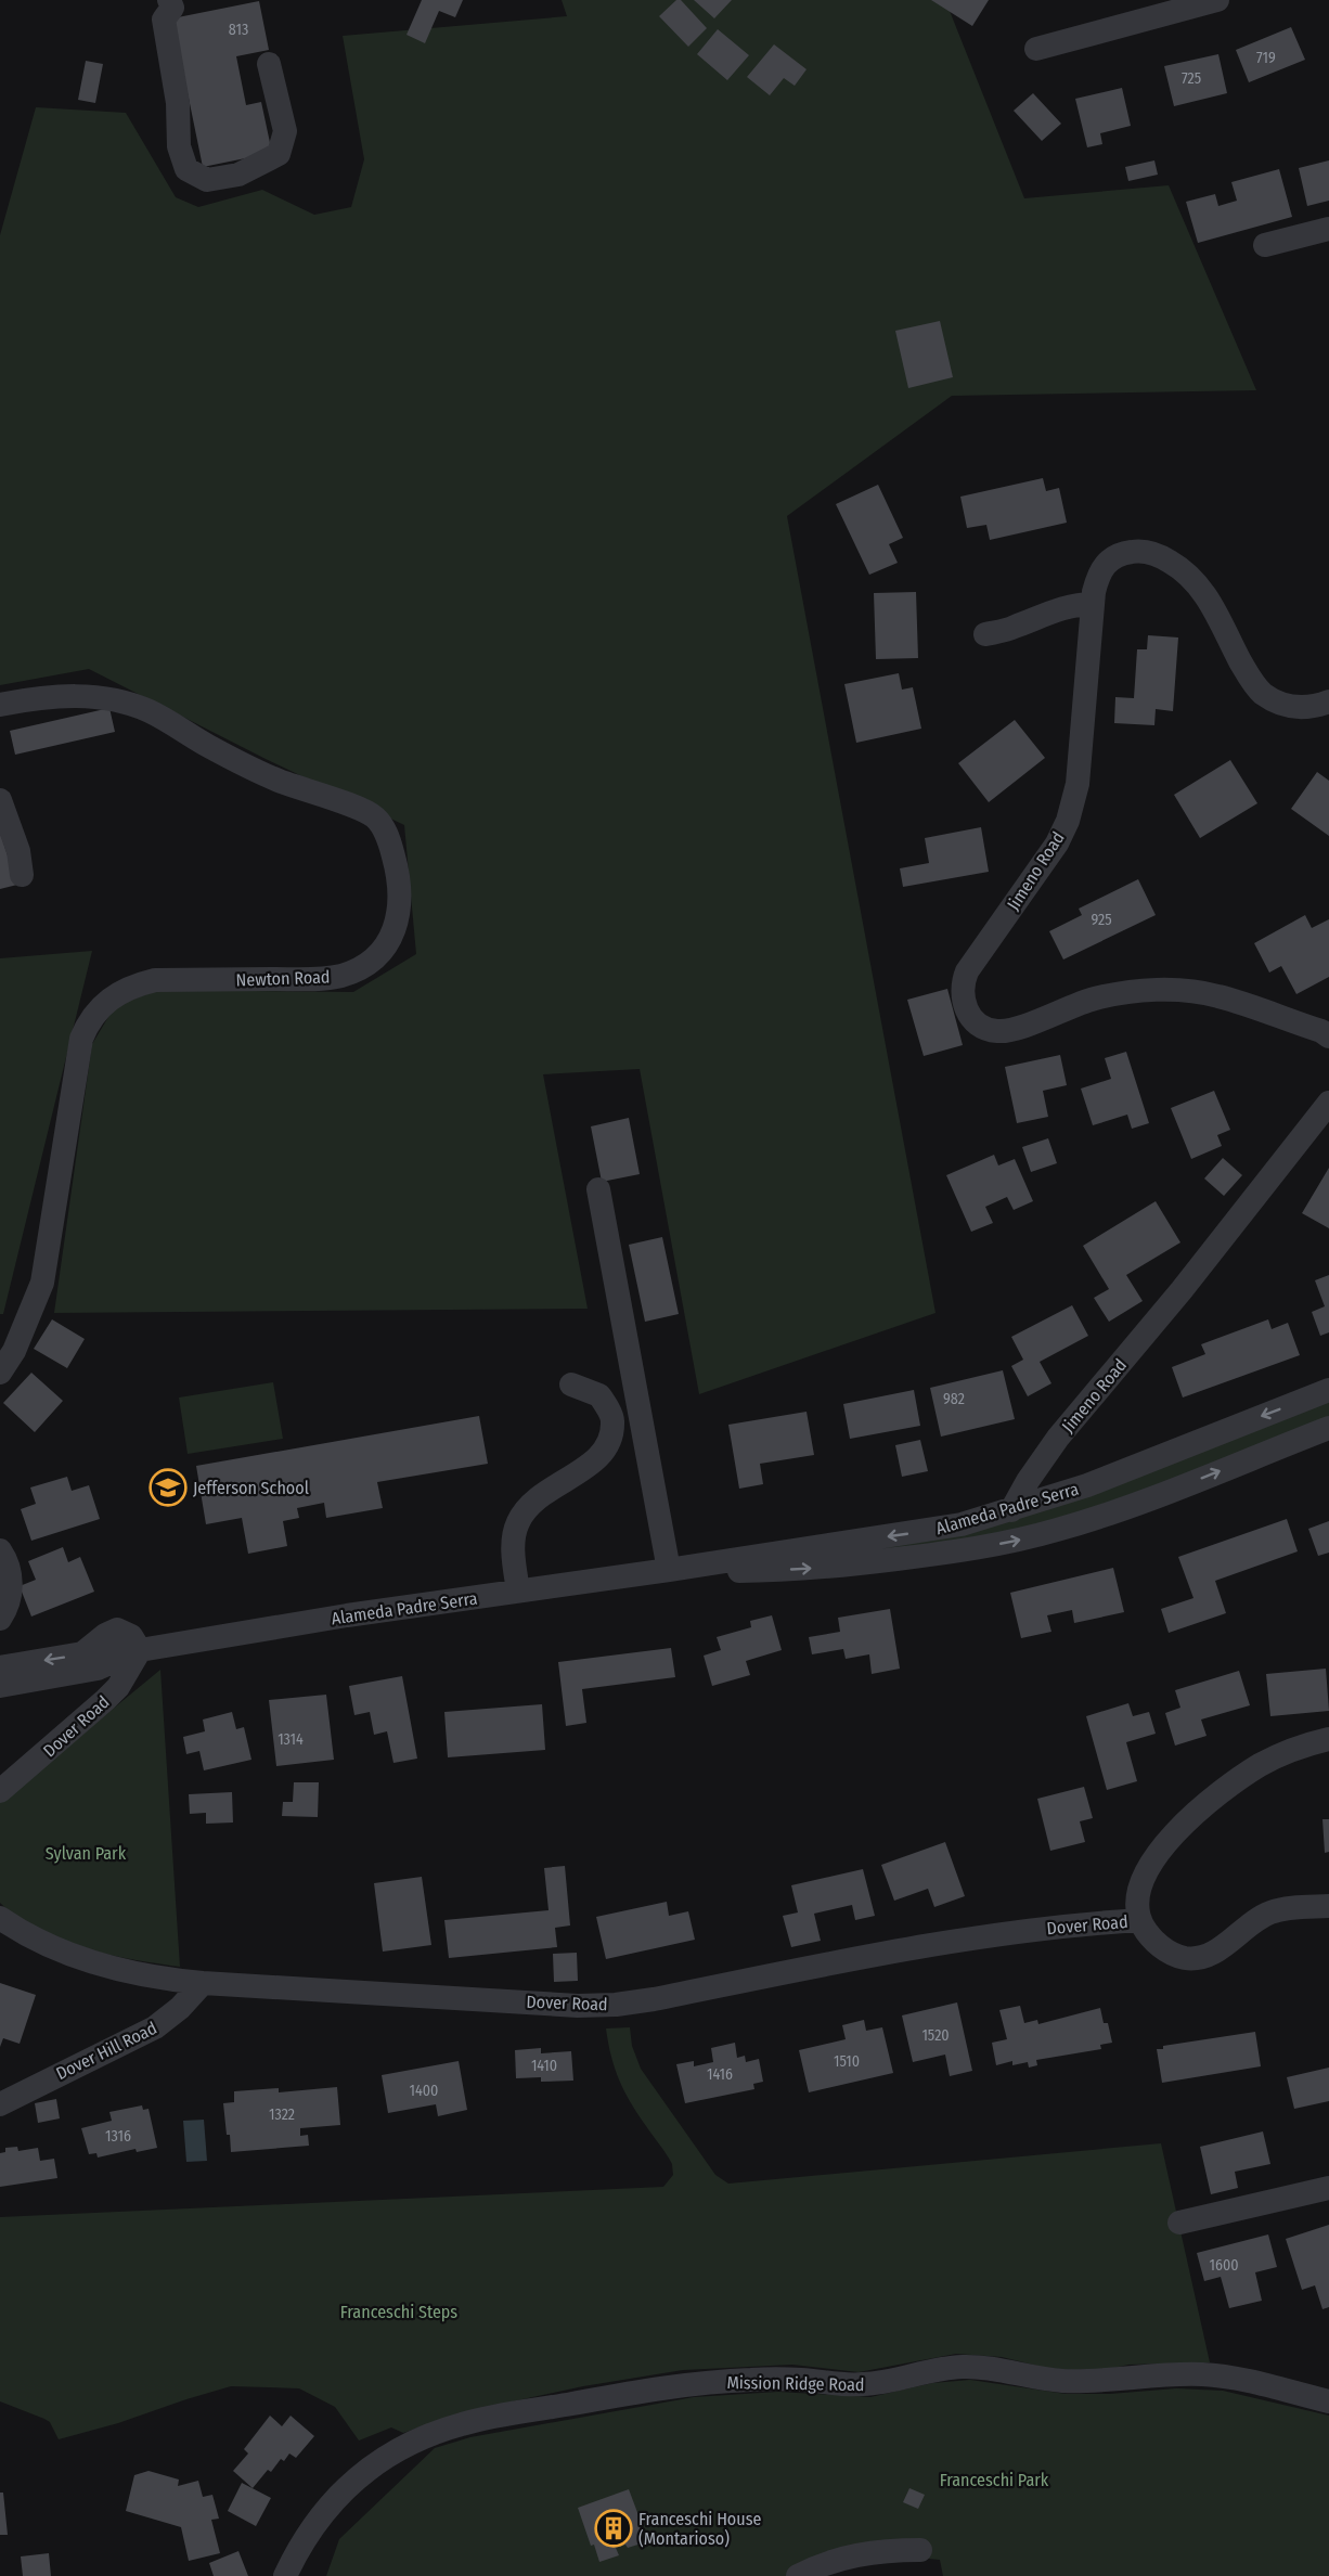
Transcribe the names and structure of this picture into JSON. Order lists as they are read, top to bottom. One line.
{"streets":{"street":["Jimeno Road","Newton Road","Alameda Padre Serra","Dover Road","Dover Hill Road","Mission Ridge Road"]},"crossings":[["Jimeno Road","Alameda Padre Serra"],["Alameda Padre Serra","Dover Road"],["Dover Road","Dover Hill Road"]],"parks":["Sylvan Park","Franceschi Steps","Franceschi Park"],"places":{"school or university":["Jefferson School"],"building":["Franceschi House (Montarioso)"]},"house_numbers":["813","719","725","925","982","1314","1520","1510","1410","1416","1400","1322","1316","1600"]}
